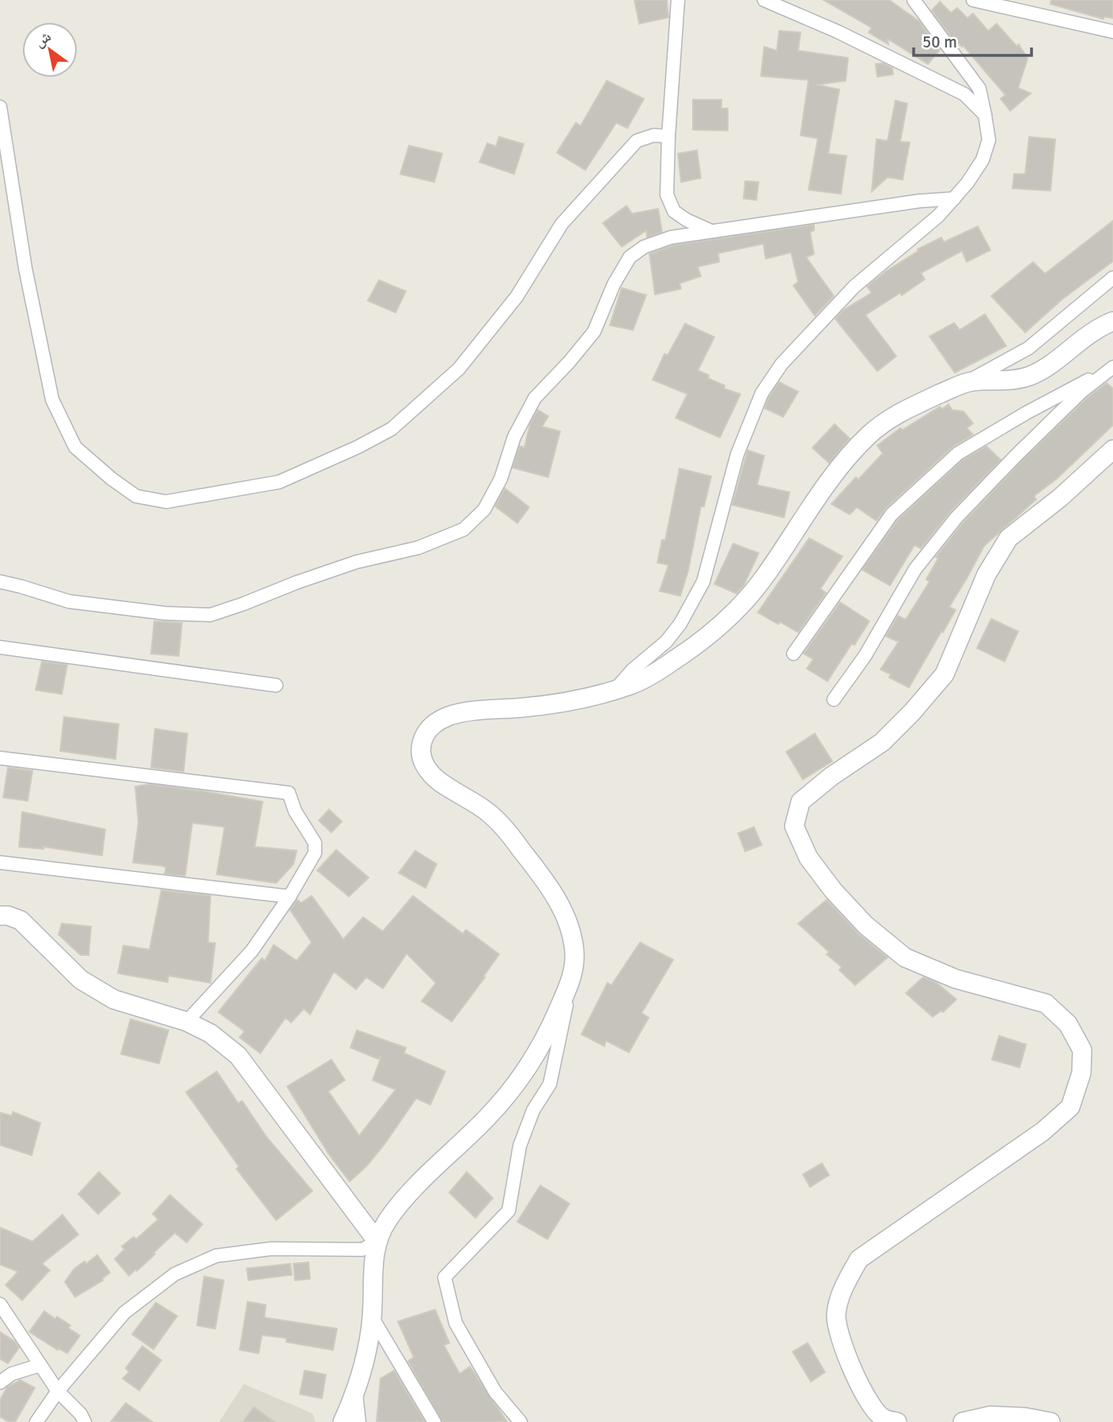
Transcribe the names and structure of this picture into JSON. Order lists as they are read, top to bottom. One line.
{"scale_bar":"50 m","north":"top left"}
